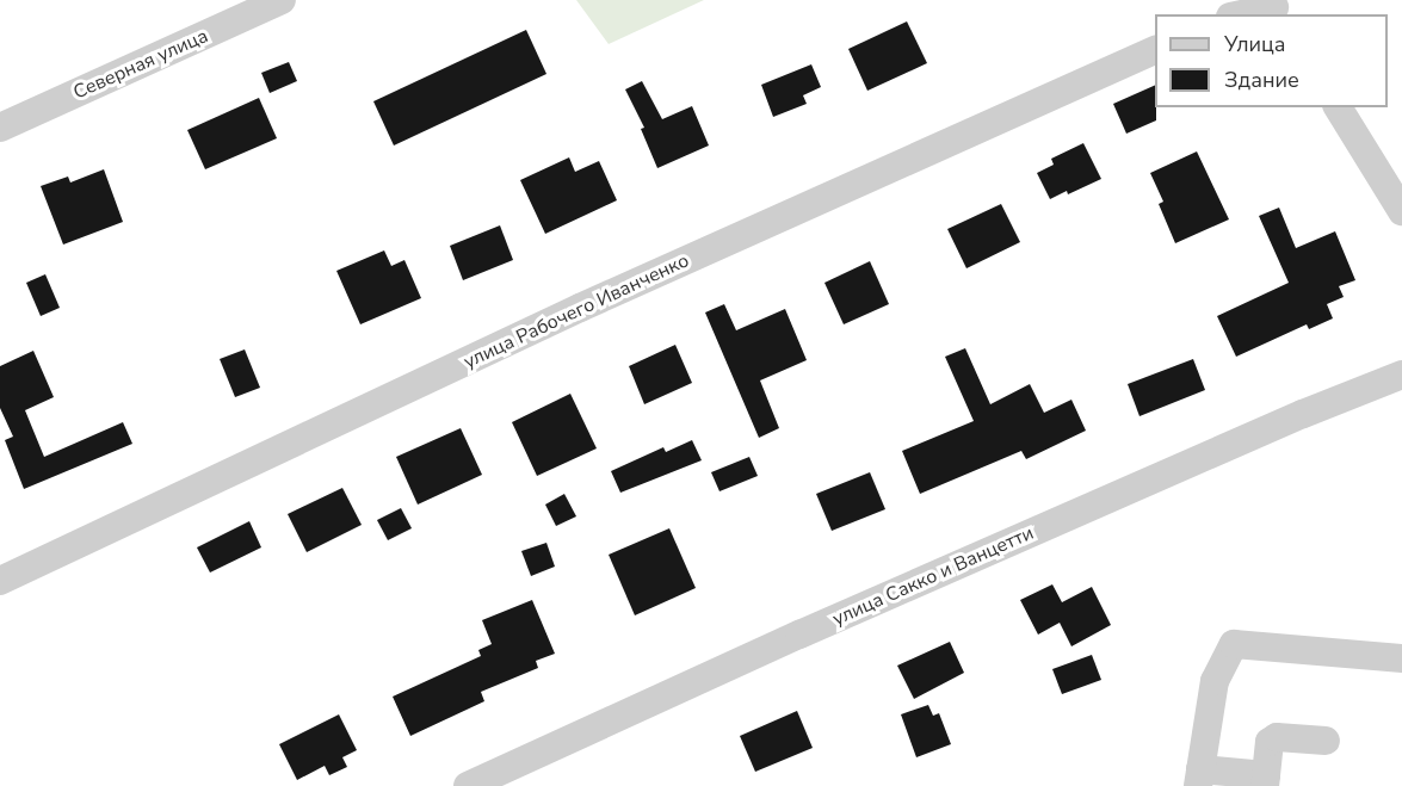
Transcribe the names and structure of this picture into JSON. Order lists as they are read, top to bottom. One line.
{"streets":{"street":["Северная улица","улица Рабочего Иванченко","улица Сакко и Ванцетти"]},"legend":["Улица","Здание"]}
